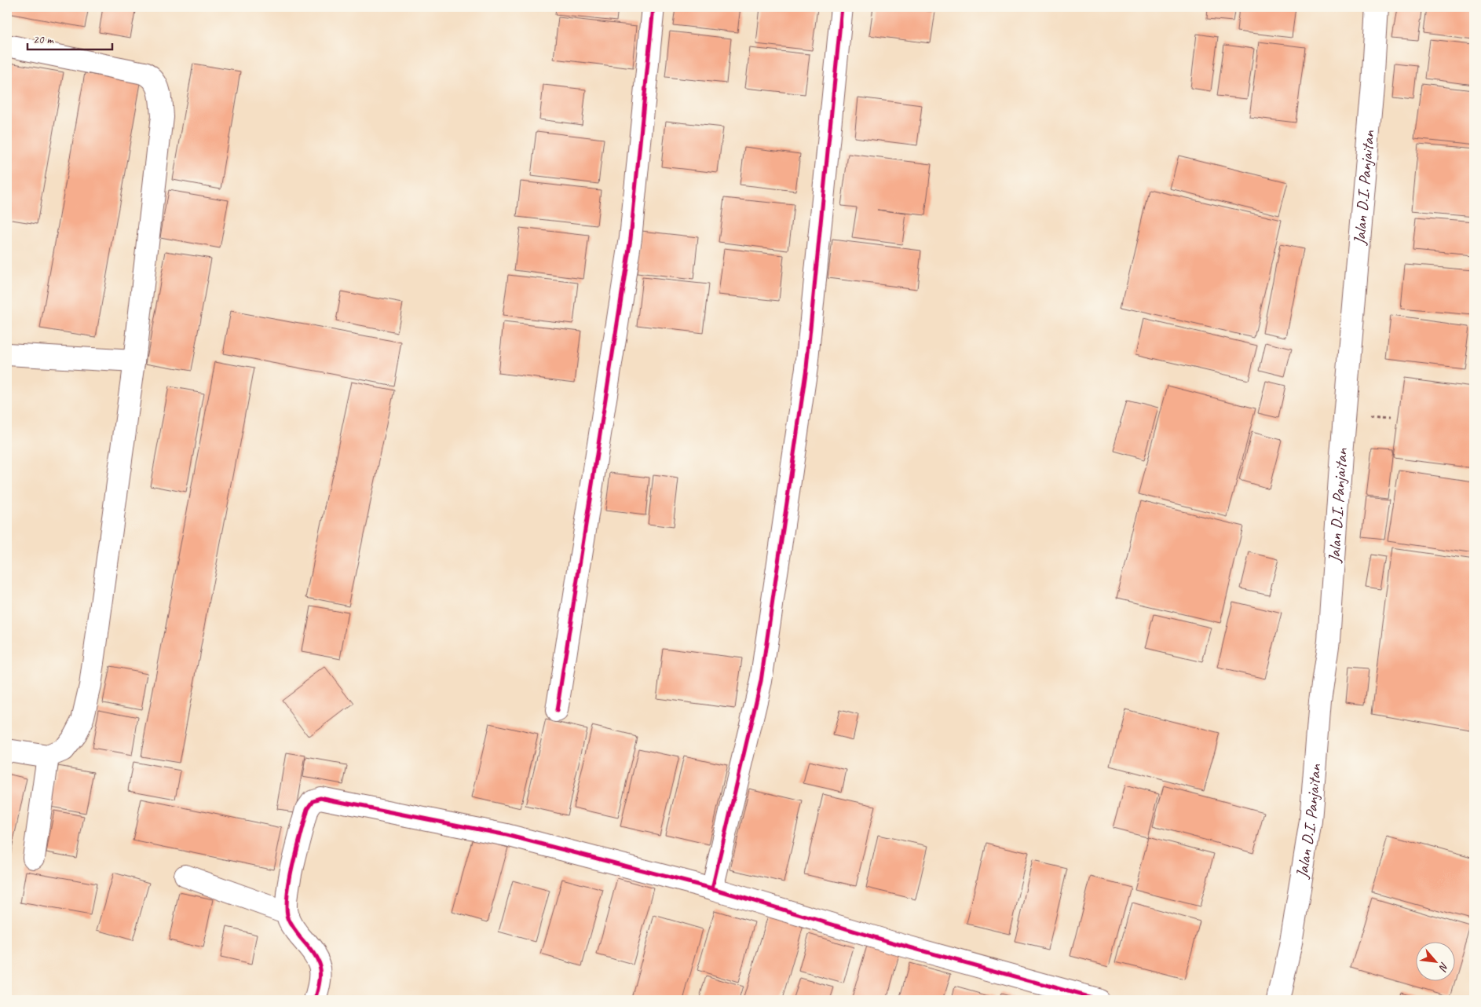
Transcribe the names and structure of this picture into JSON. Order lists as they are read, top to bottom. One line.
{"streets":{"main road":["Jalan D.I. Panjaitan"]},"scale_bar":"20 m","north":"bottom right"}
